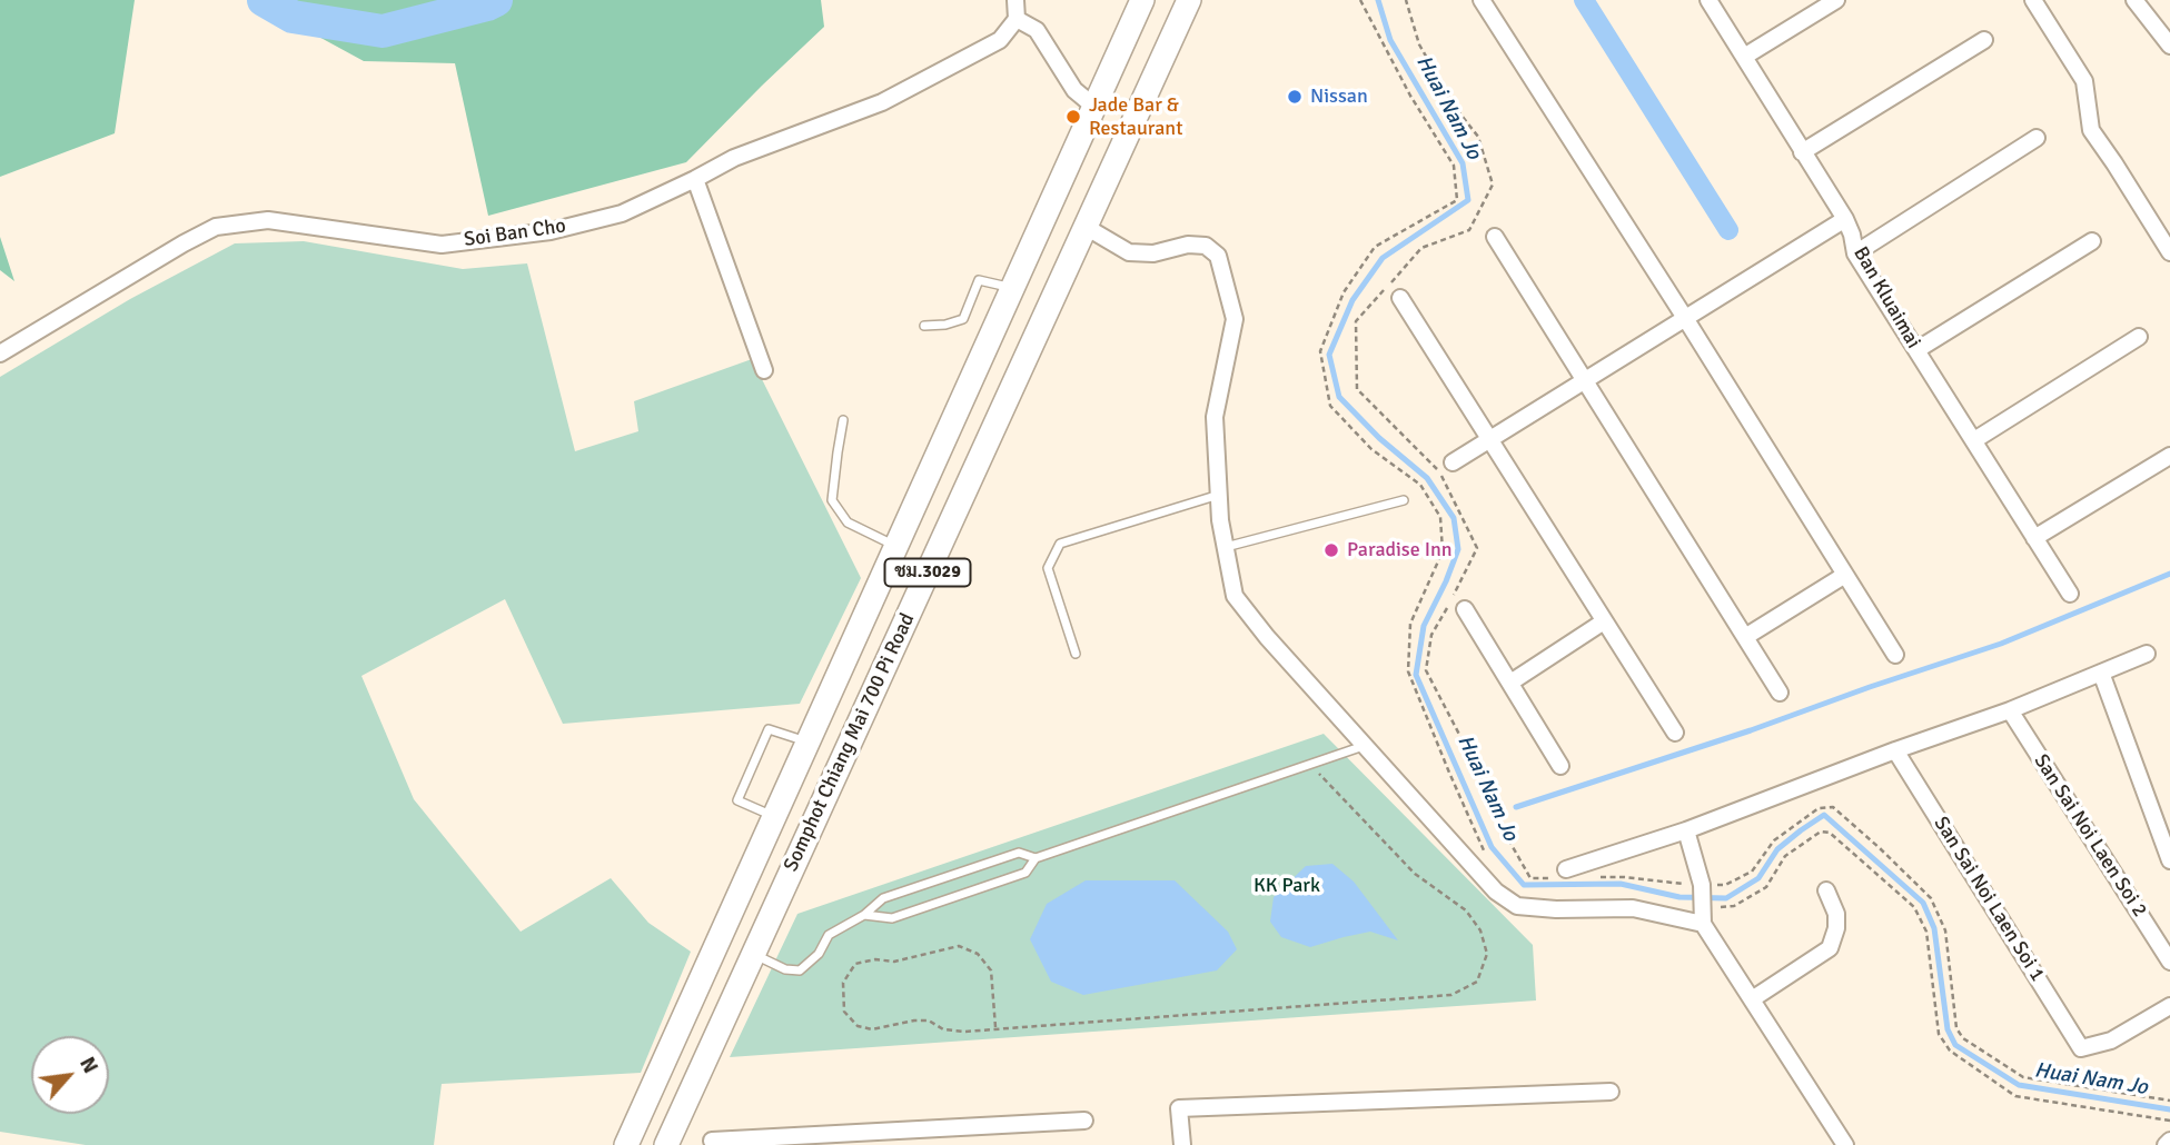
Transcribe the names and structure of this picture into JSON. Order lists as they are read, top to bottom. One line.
{"streets":{"main road":["ชม.3029","Somphot Chiang Mai 700 Pi Road"],"street":["Soi Ban Cho","Ban Kluaimai","San Sai Noi Laen Soi 2","San Sai Noi Laen Soi 1"]},"water":["Huai Nam Jo"],"parks":["KK Park"],"places":["Nissan","Jade Bar & Restaurant","Paradise Inn"],"north":"top right"}
